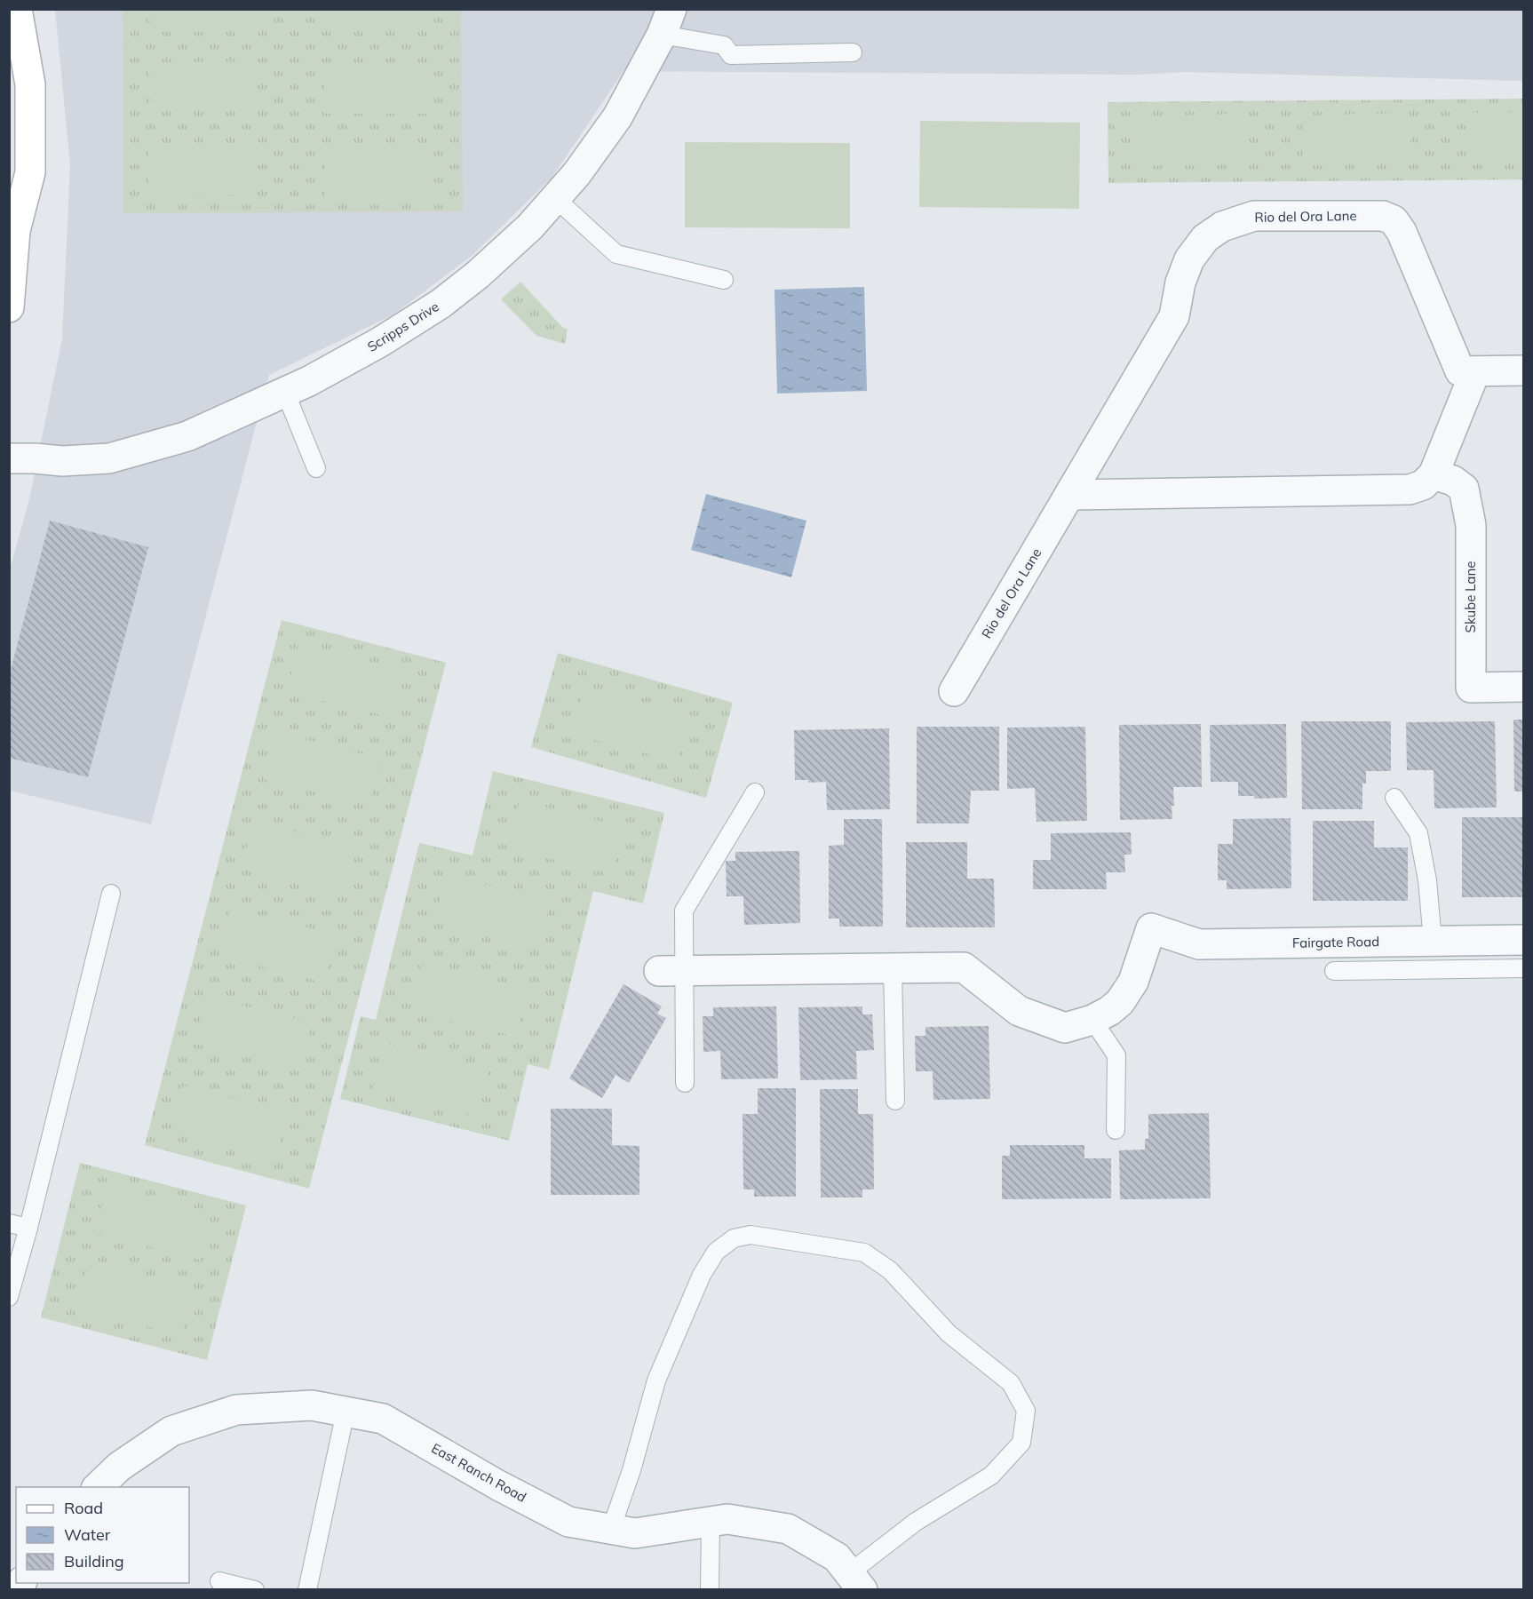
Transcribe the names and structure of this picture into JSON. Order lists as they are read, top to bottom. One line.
{"streets":{"street":["Rio del Ora Lane","Scripps Drive","Skube Lane","Fairgate Road","East Ranch Road"]},"legend":["Road","Water","Building"]}
